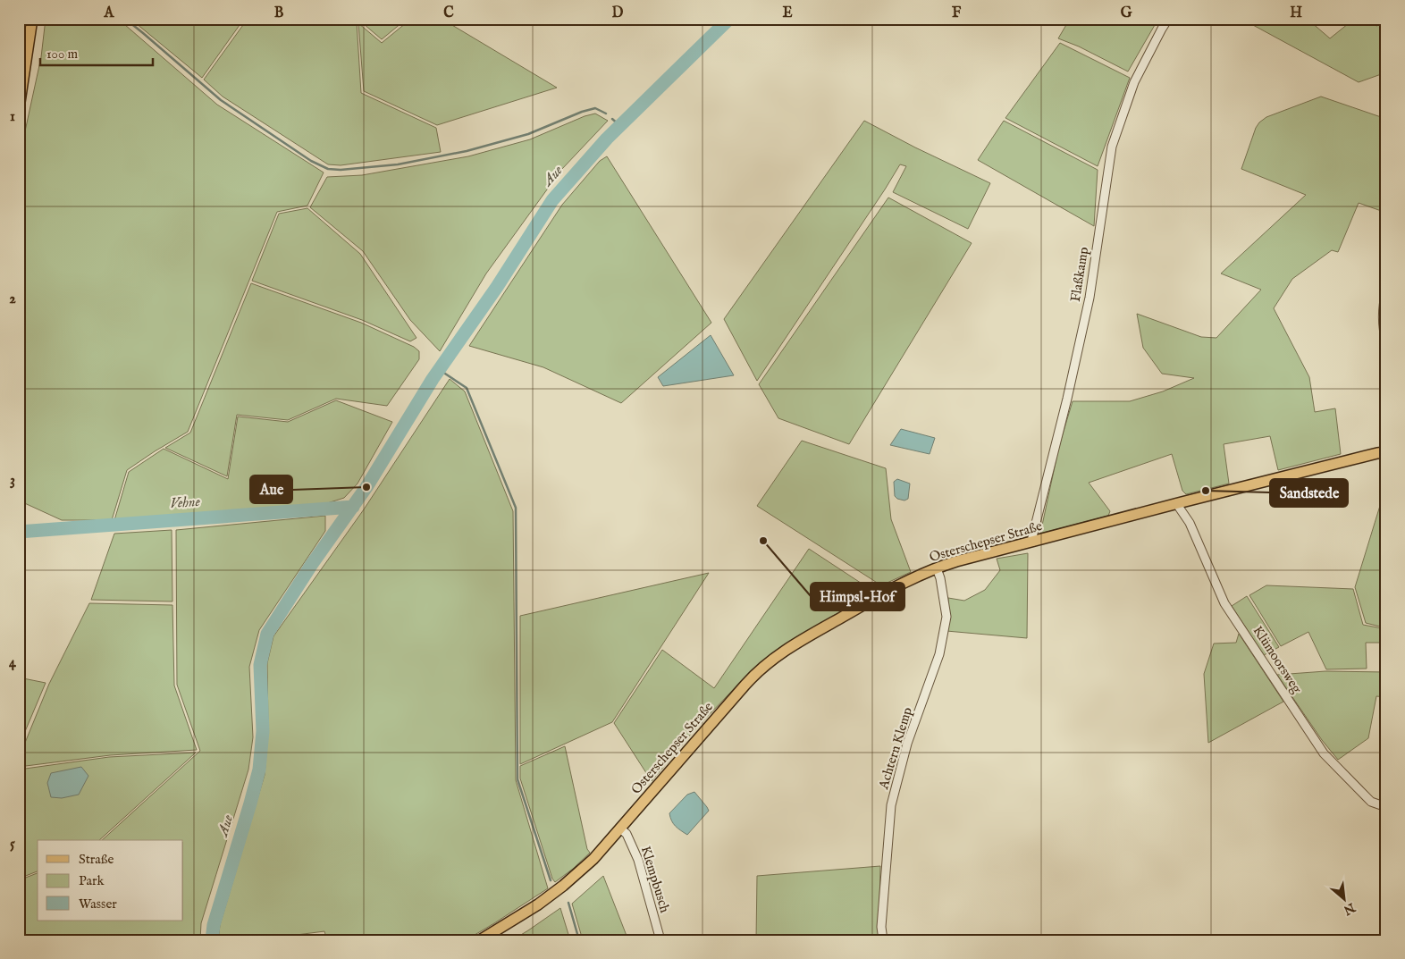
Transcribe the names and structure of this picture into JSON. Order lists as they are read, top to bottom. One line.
{"streets":{"main road":["Osterschepser Straße"],"street":["Flaßkamp","Klümoorsweg","Achtern Klemp","Klempbusch"]},"crossings":[["Flaßkamp","Osterschepser Straße"],["Osterschepser Straße","Klümoorsweg"],["Osterschepser Straße","Achtern Klemp"],["Osterschepser Straße","Klempbusch"]],"water":["Aue","Vehne"],"places":["Aue","Sandstede","Himpsl-Hof"],"legend":["Straße","Park","Wasser"],"scale_bar":"100 m","north":"bottom right","grid":{"columns":["A","B","C","D","E","F","G","H"],"rows":["1","2","3","4","5"]}}
